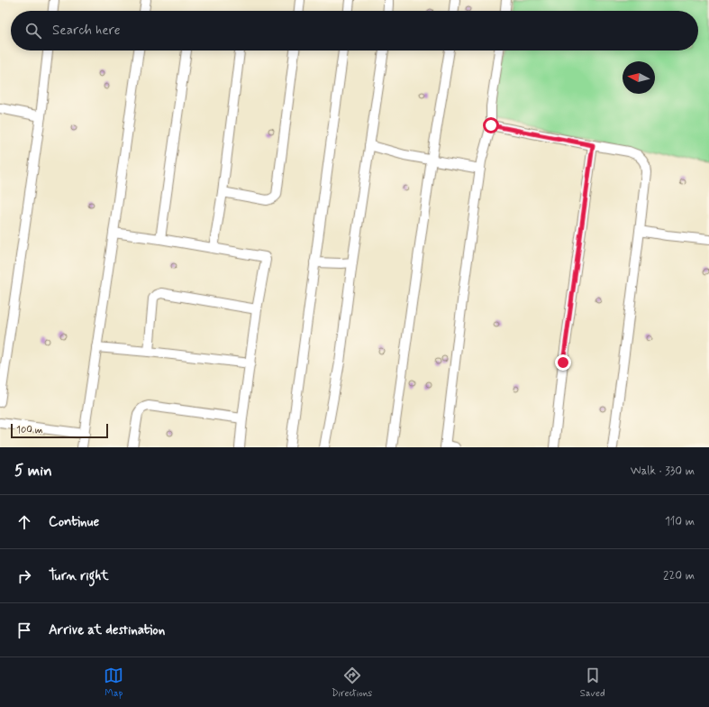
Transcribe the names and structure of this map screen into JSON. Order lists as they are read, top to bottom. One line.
{"scale_bar":"100 m","north":"left","page":{"search":"Search here","scale":"100 m","heading":["5 min","Walk · 330 m"],"list":[["Continue","110 m"],["Turn right","220 m"],"Arrive at destination"],"nav":["Map","Directions","Saved"]}}
